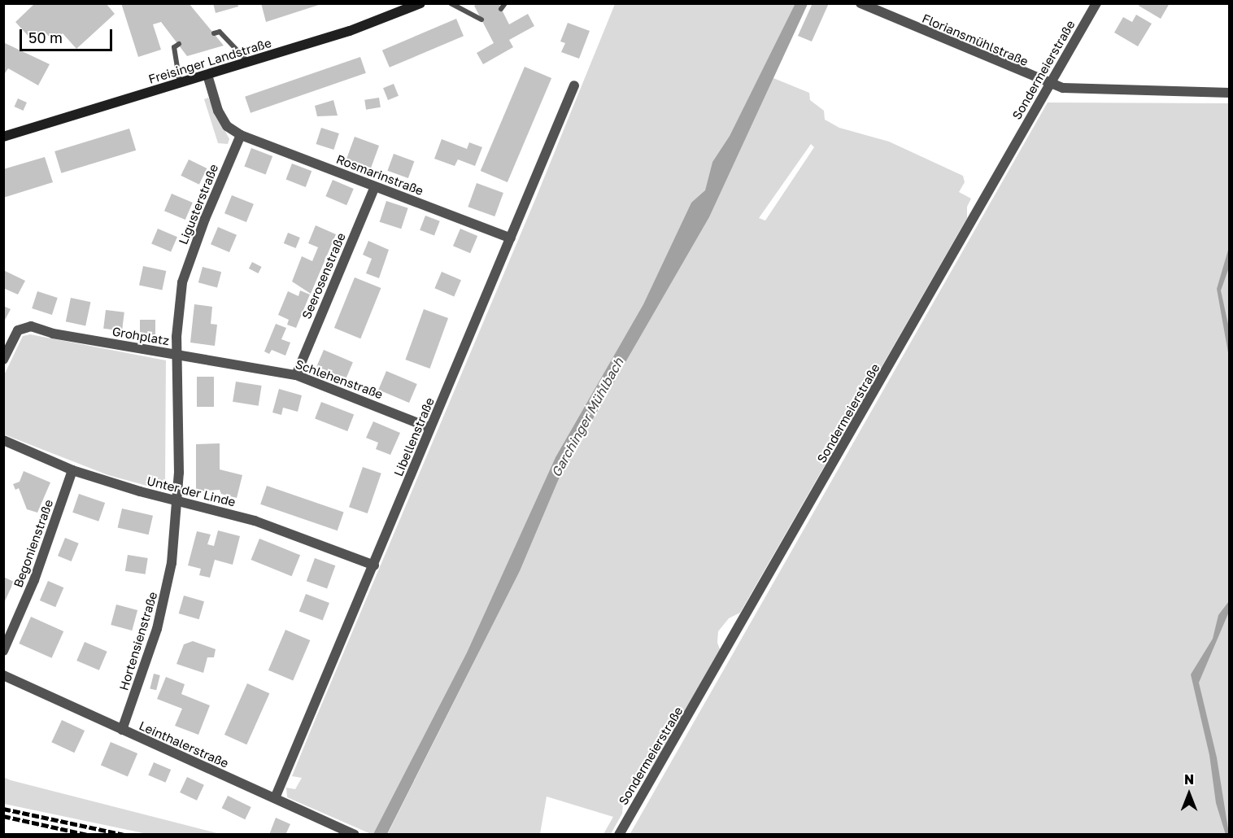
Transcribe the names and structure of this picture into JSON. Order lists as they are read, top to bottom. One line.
{"streets":{"main road":["Freisinger Landstraße"],"street":["Floriansmühlstraße","Sondermeierstraße","Rosmarinstraße","Ligusterstraße","Seerosenstraße","Grohplatz","Schlehenstraße","Libellenstraße","Unter der Linde","Begonienstraße","Hortensienstraße","Leinthalerstraße"]},"crossings":[["Floriansmühlstraße","Sondermeierstraße"],["Rosmarinstraße","Ligusterstraße"],["Rosmarinstraße","Seerosenstraße"],["Rosmarinstraße","Libellenstraße"],["Ligusterstraße","Grohplatz"],["Ligusterstraße","Schlehenstraße"],["Seerosenstraße","Schlehenstraße"],["Grohplatz","Schlehenstraße"],["Grohplatz","Unter der Linde"],["Grohplatz","Hortensienstraße"],["Schlehenstraße","Libellenstraße"],["Libellenstraße","Unter der Linde"],["Libellenstraße","Leinthalerstraße"],["Unter der Linde","Begonienstraße"],["Unter der Linde","Hortensienstraße"],["Hortensienstraße","Leinthalerstraße"]],"water":["Garchinger Mühlbach"],"scale_bar":"50 m","north":"top"}
